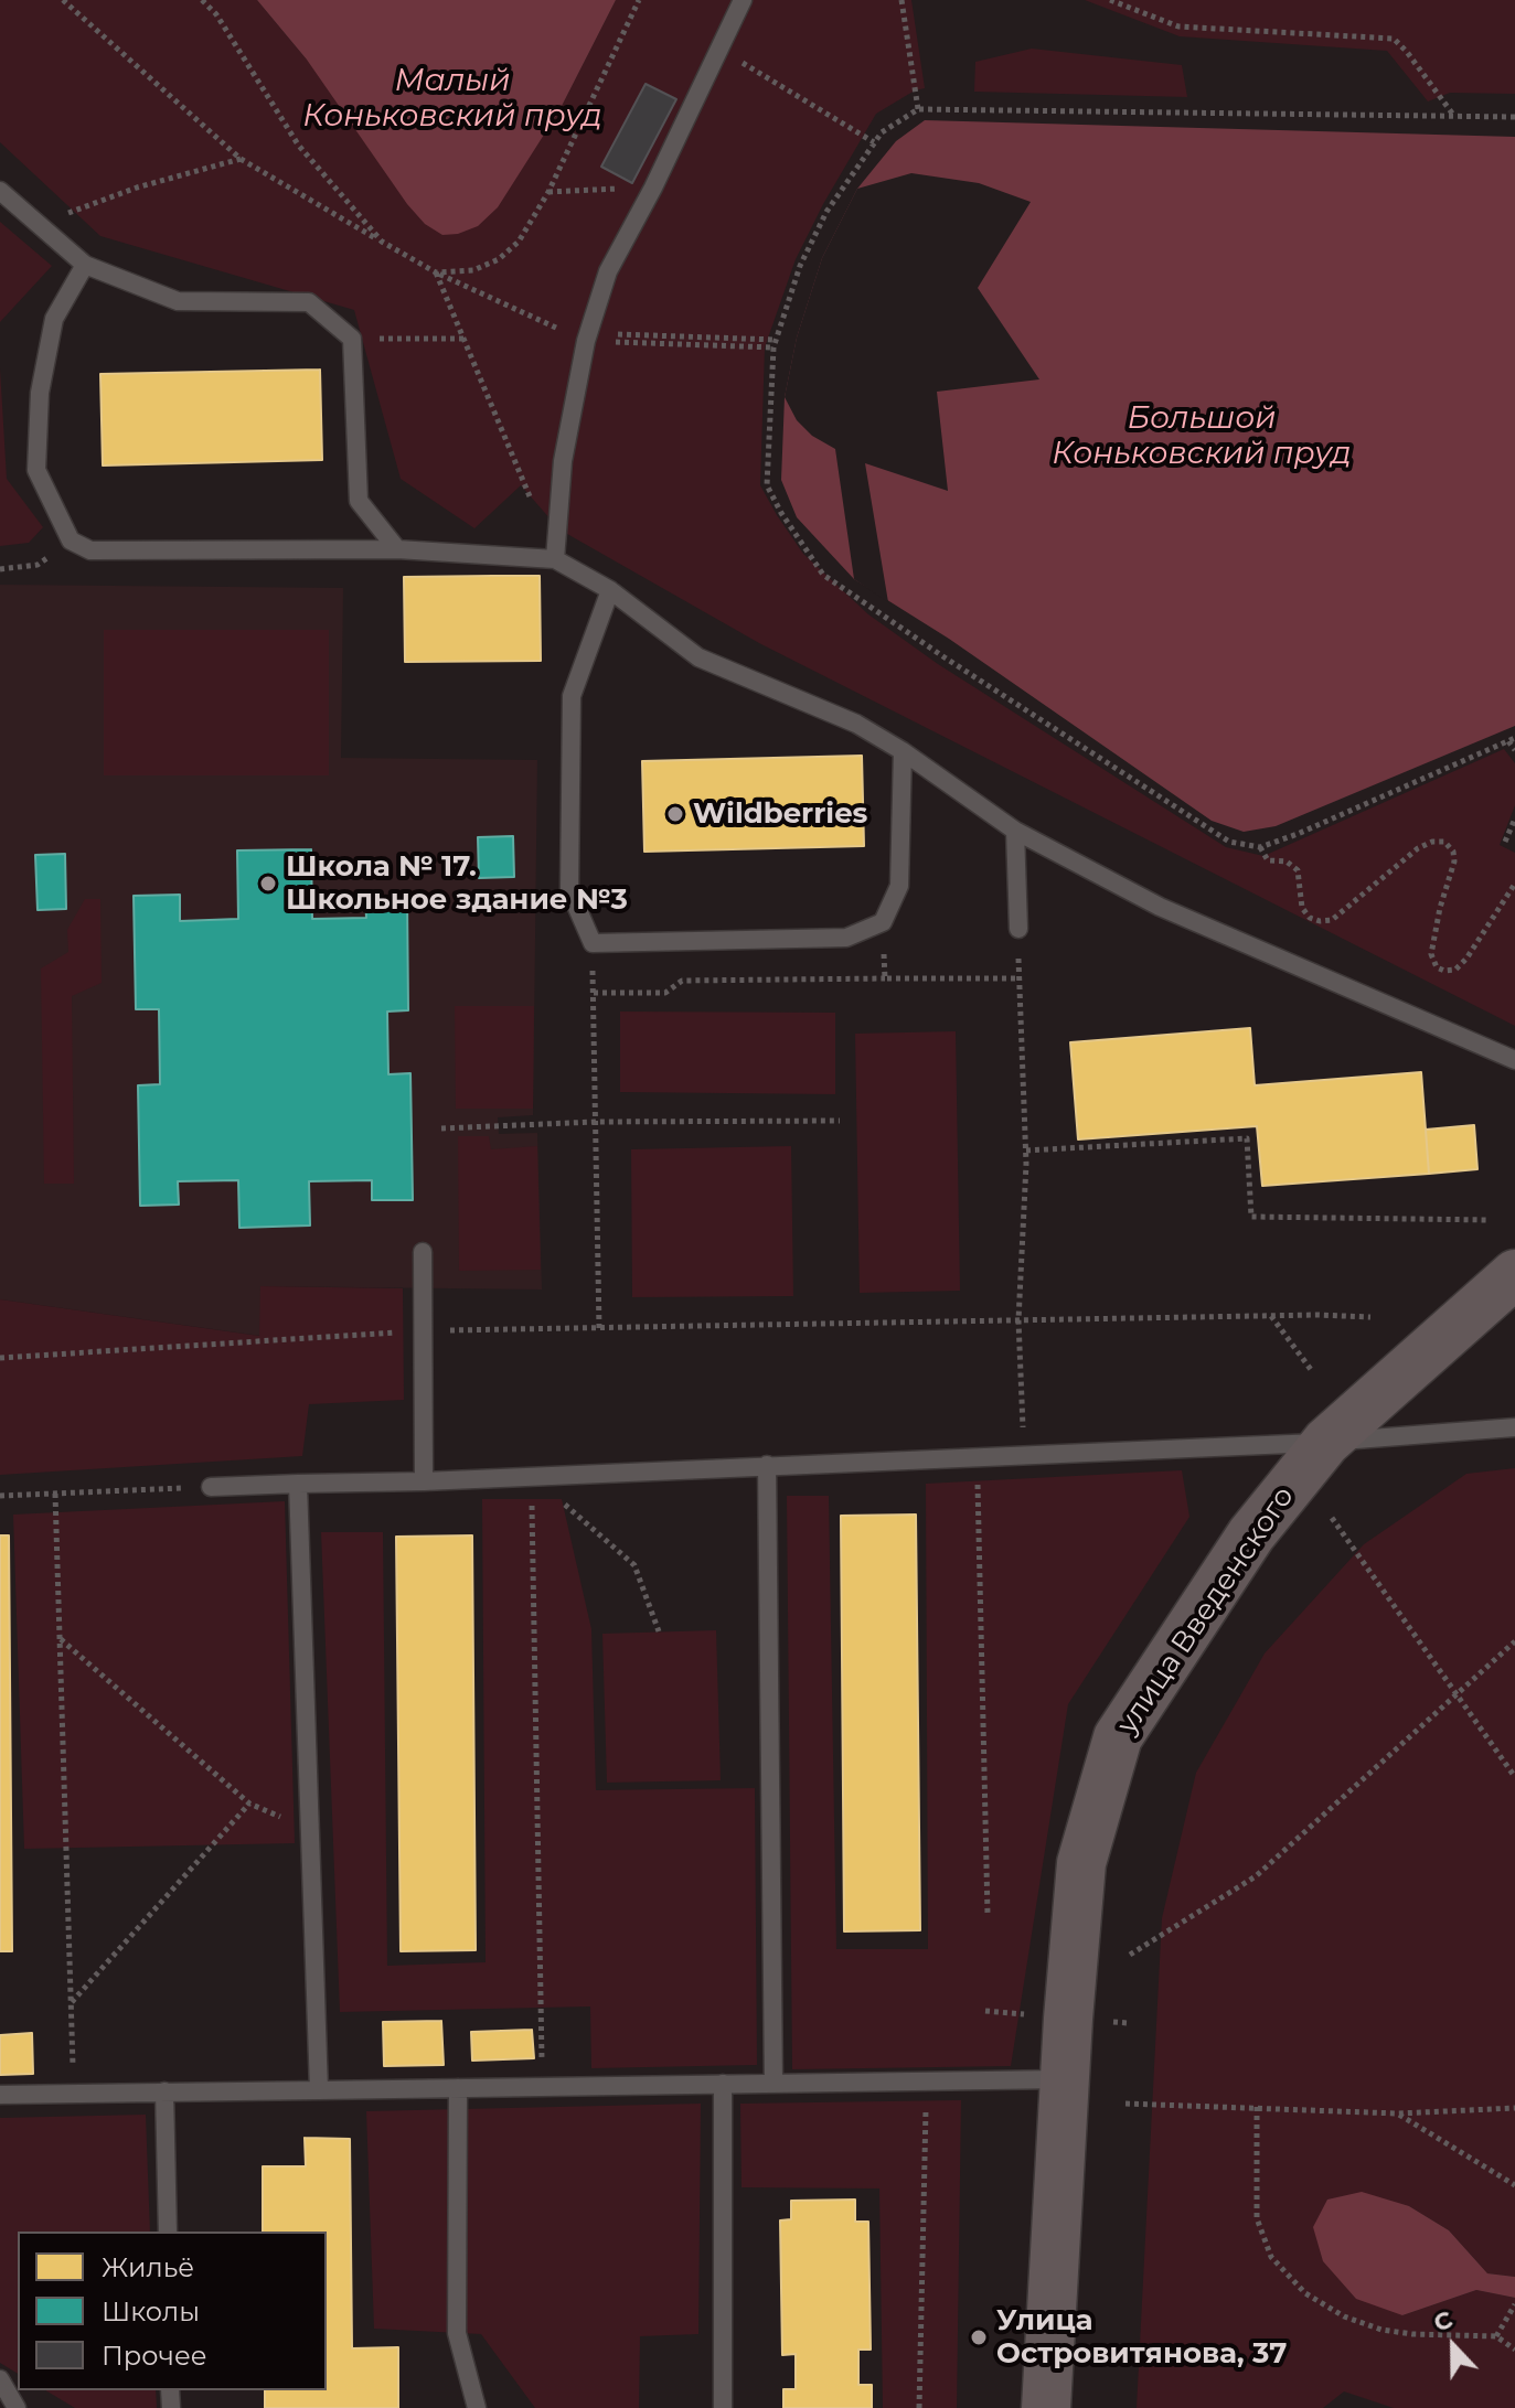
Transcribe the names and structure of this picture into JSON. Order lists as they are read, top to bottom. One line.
{"streets":{"street":["улица Введенского"]},"water":["Малый Коньковский пруд","Большой Коньковский пруд"],"places":["Wildberries","Школа № 17. Школьное здание №3","Улица Островитянова, 37"],"legend":["Жильё","Школы","Прочее"],"north":"top"}
